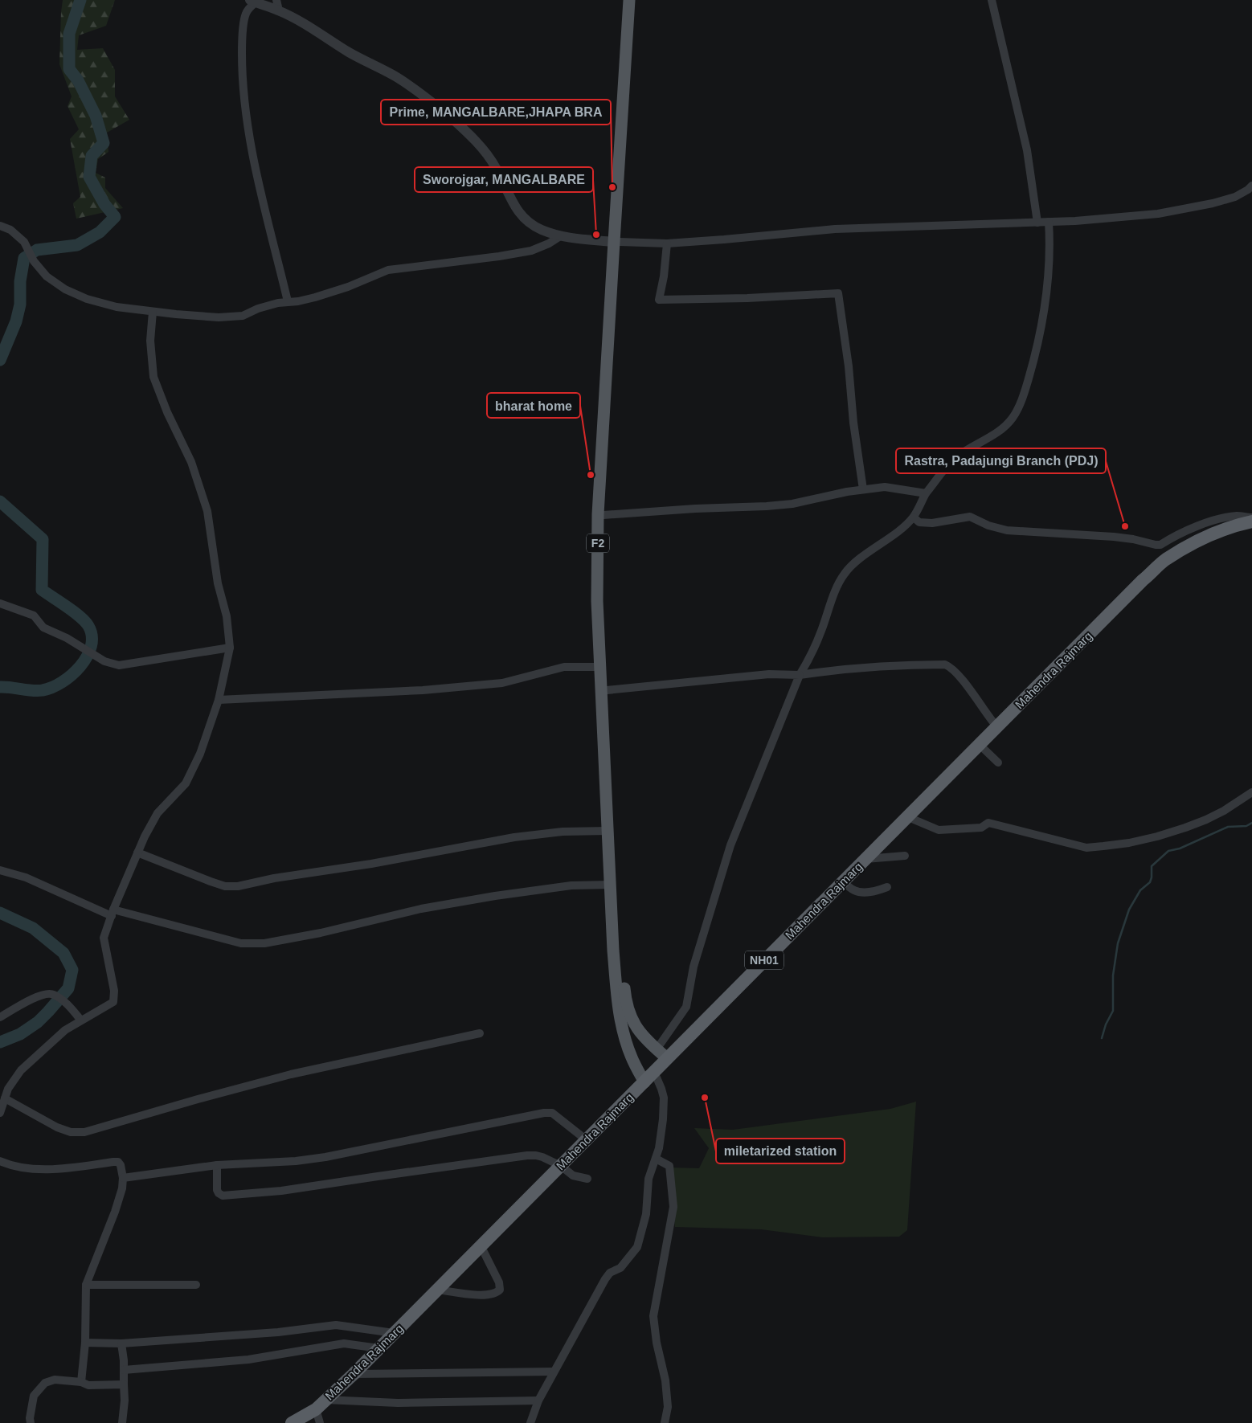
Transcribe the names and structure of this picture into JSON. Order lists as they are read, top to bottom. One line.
{"streets":{"highway":["Mahendra Rajmarg","NH01"],"main road":["F2"]},"crossings":[["F2","Mahendra Rajmarg"]],"places":["Prime, MANGALBARE,JHAPA BRA","Sworojgar, MANGALBARE","bharat home","Rastra, Padajungi Branch (PDJ)","miletarized station"]}
